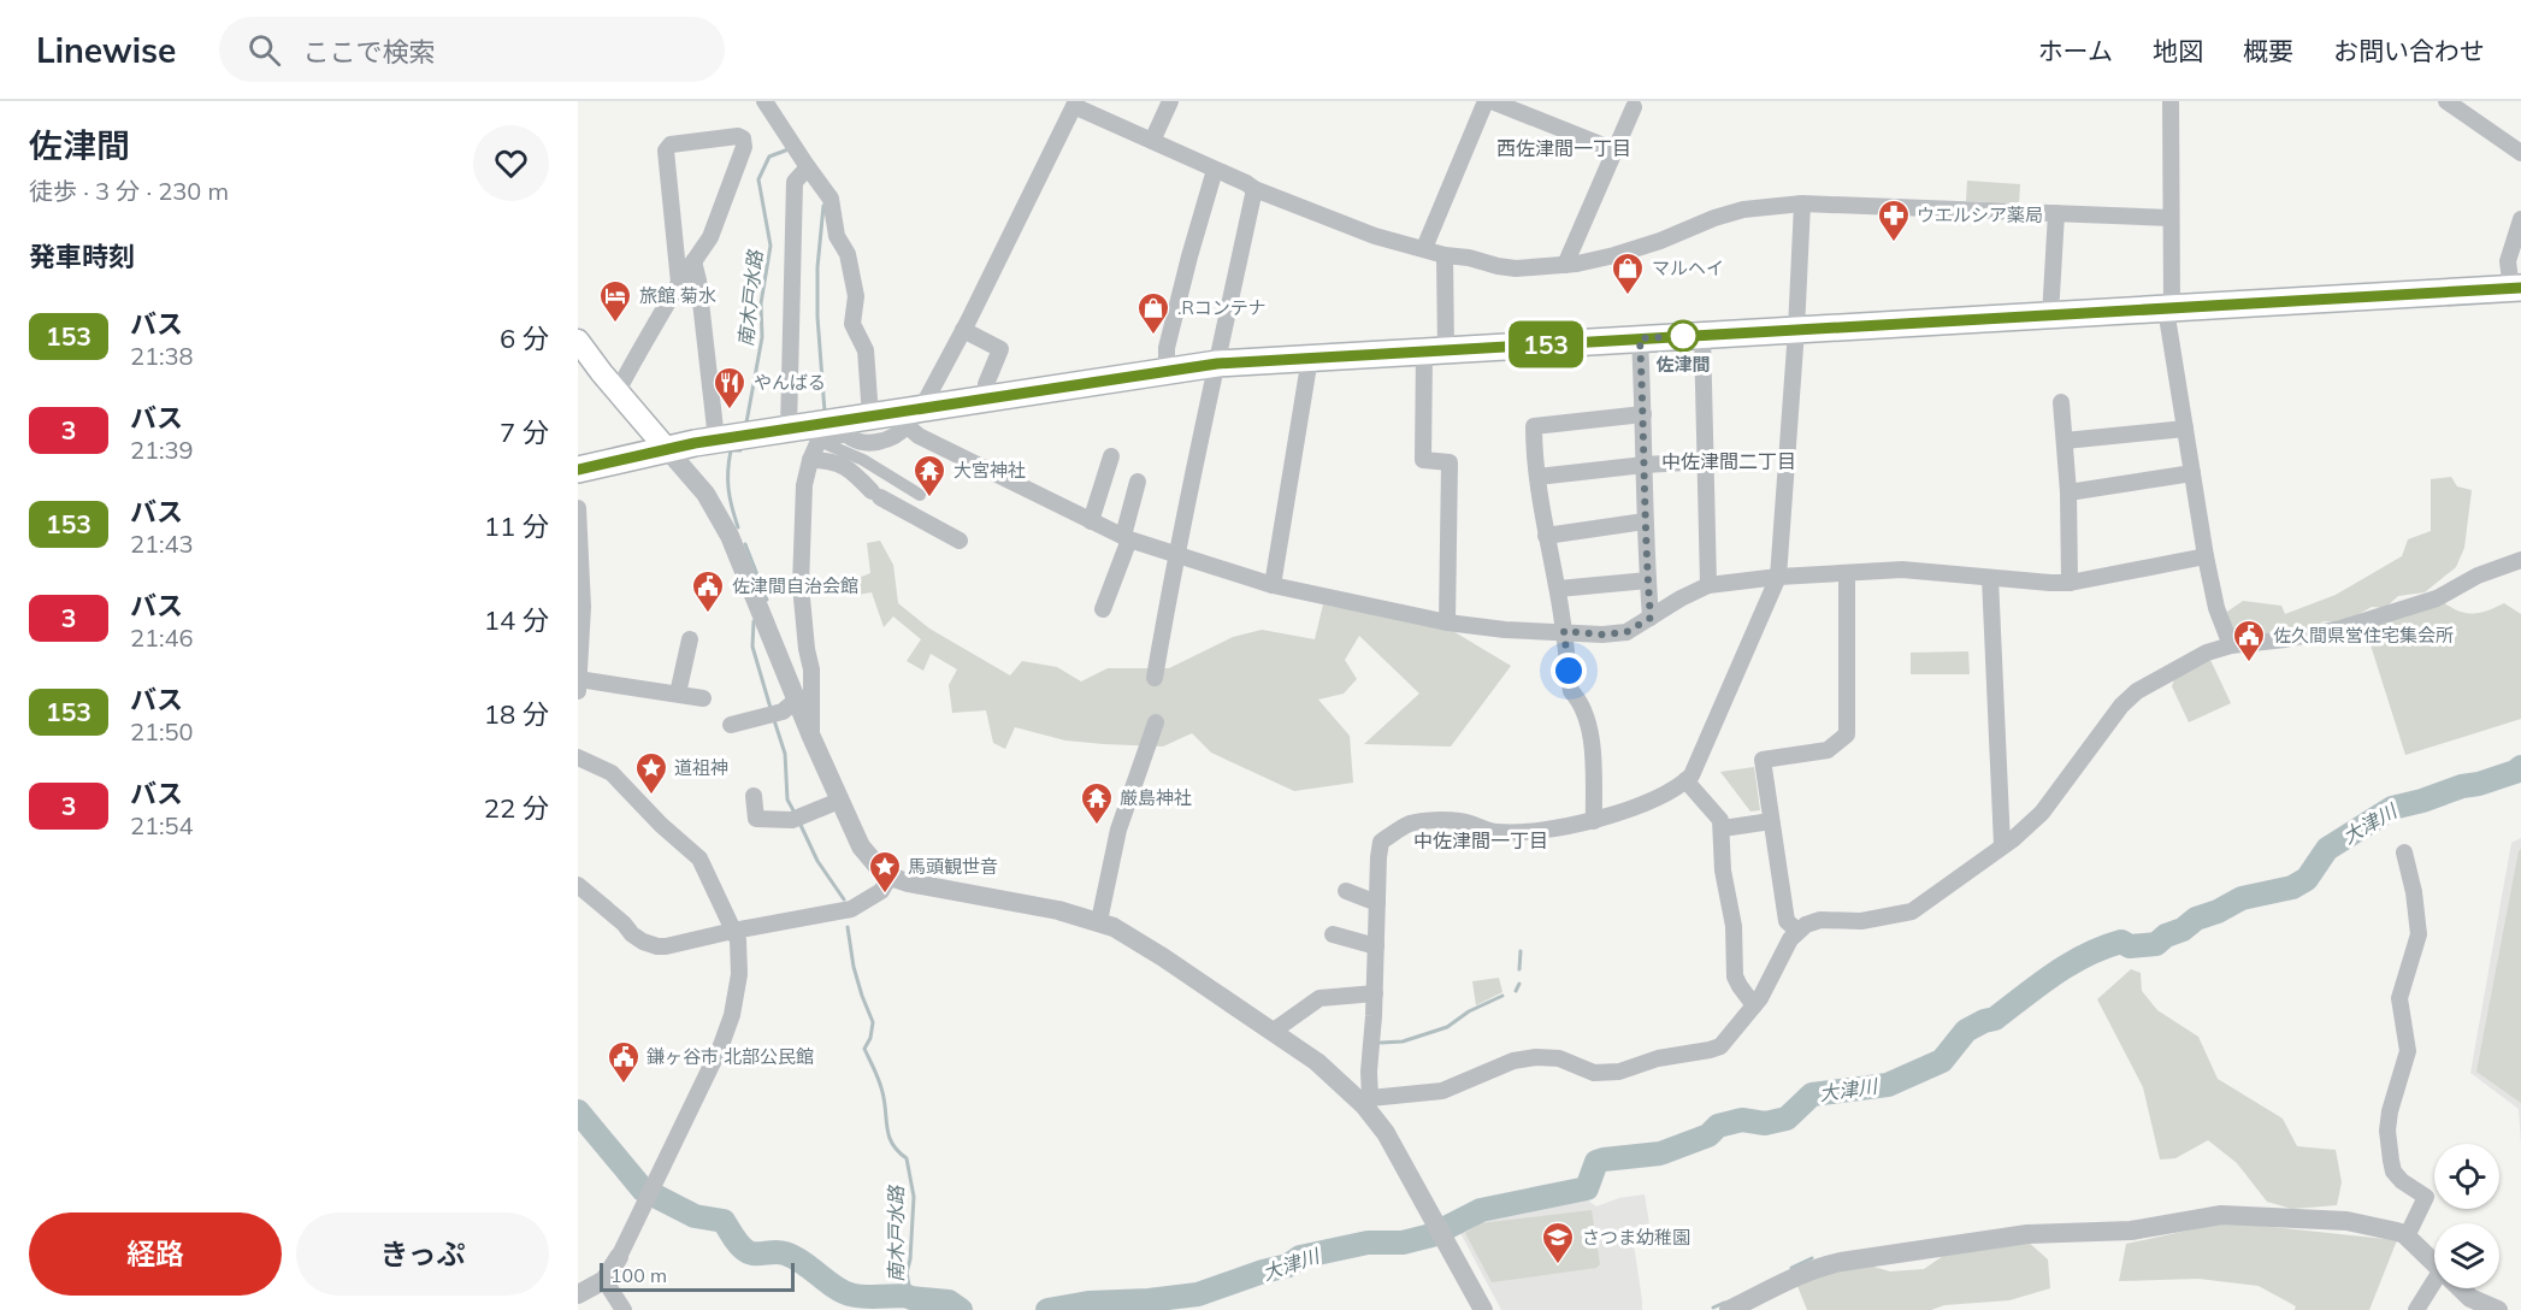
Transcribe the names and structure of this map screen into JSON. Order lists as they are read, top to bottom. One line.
{"districts":["西佐津間一丁目","中佐津間二丁目","中佐津間一丁目"],"water":["南木戸水路","大津川"],"places":{"pharmacy":["ウエルシア薬局"],"shop":["マルヘイ",".Rコンテナ"],"hotel":["旅館 菊水"],"other":["佐津間"],"restaurant":["やんばる"],"temple":["大宮神社","厳島神社"],"public building":["佐津間自治会館","佐久間県営住宅集会所","鎌ヶ谷市 北部公民館"],"place":["道祖神","馬頭観世音"],"school or university":["さつま幼稚園"]},"lines":["bus line 153"],"scale_bar":"100 m","page":{"header":"Linewise","search":"ここで検索","nav":["ホーム","地図","概要","お問い合わせ"],"heading":[["佐津間","徒歩 · 3 分 · 230 m"],"発車時刻"],"on_map":"153","list":[{"mark":"153","name":"バス","note":"21:38","value":"6 分"},{"mark":"3","name":"バス","note":"21:39","value":"7 分"},{"mark":"153","name":"バス","note":"21:43","value":"11 分"},{"mark":"3","name":"バス","note":"21:46","value":"14 分"},{"mark":"153","name":"バス","note":"21:50","value":"18 分"},{"mark":"3","name":"バス","note":"21:54","value":"22 分"}],"buttons":["経路","きっぷ"],"scale":"100 m"}}
